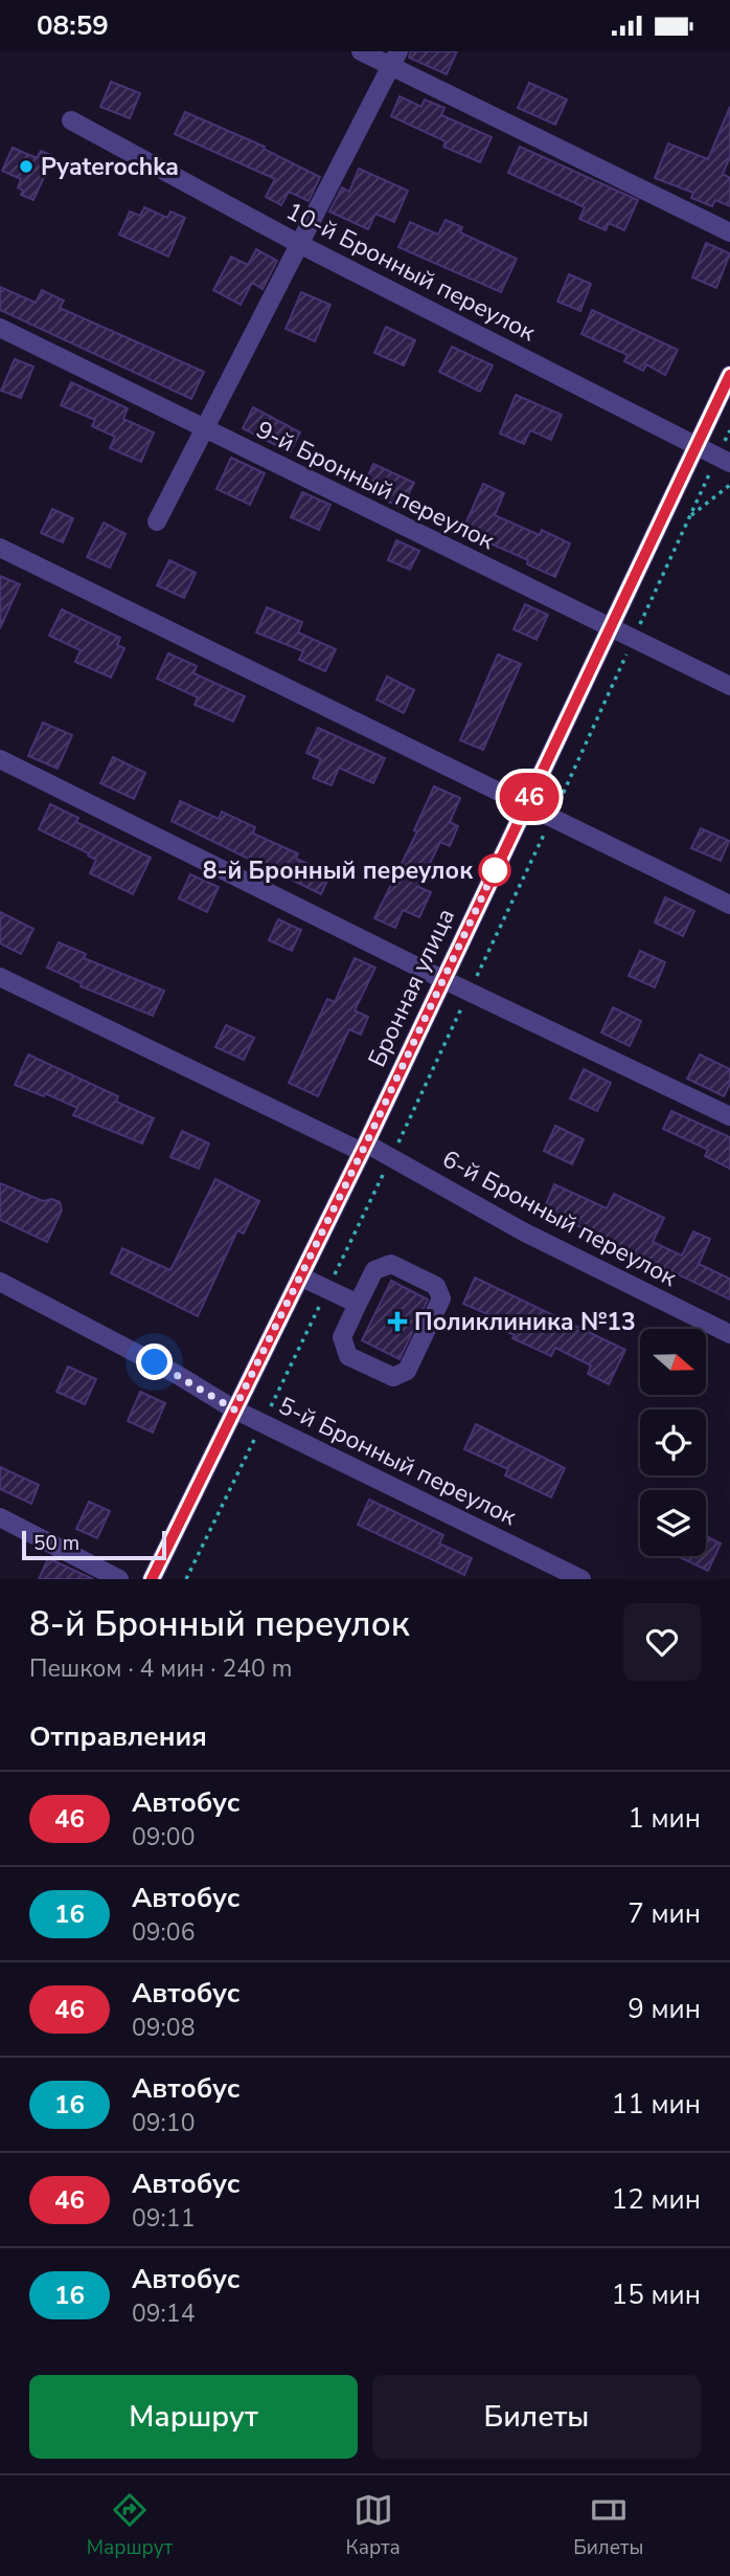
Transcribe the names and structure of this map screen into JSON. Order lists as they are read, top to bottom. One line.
{"streets":{"street":["10-й Бронный переулок","9-й Бронный переулок","Бронная улица","6-й Бронный переулок","5-й Бронный переулок"]},"crossings":[["10-й Бронный переулок","Бронная улица"],["9-й Бронный переулок","Бронная улица"],["Бронная улица","6-й Бронный переулок"],["Бронная улица","5-й Бронный переулок"]],"places":{"other":["Pyaterochka","8-й Бронный переулок"],"health":["Поликлиника №13"]},"lines":["bus line 46"],"scale_bar":"50 m","north":"right","page":{"status":"08:59","on_map":"46","scale":"50 m","heading":[["8-й Бронный переулок","Пешком · 4 мин · 240 m"],"Отправления"],"list":[{"mark":"46","name":"Автобус","note":"09:00","value":"1 мин"},{"mark":"16","name":"Автобус","note":"09:06","value":"7 мин"},{"mark":"46","name":"Автобус","note":"09:08","value":"9 мин"},{"mark":"16","name":"Автобус","note":"09:10","value":"11 мин"},{"mark":"46","name":"Автобус","note":"09:11","value":"12 мин"},{"mark":"16","name":"Автобус","note":"09:14","value":"15 мин"}],"buttons":["Маршрут","Билеты"],"tabs":["Маршрут","Карта","Билеты"]}}
